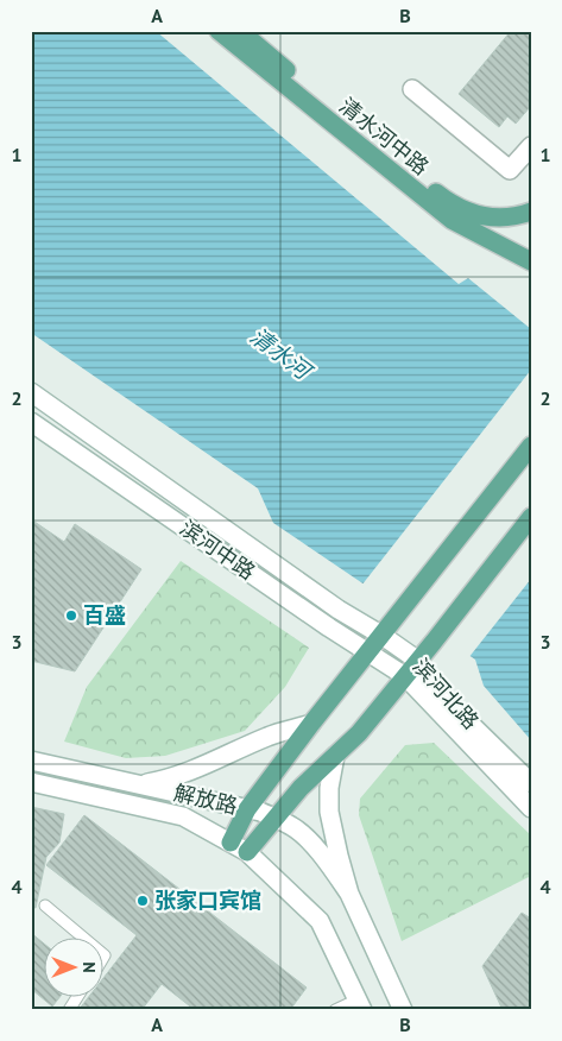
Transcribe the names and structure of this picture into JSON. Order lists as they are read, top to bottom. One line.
{"streets":{"main road":["清水河中路","滨河中路","滨河北路","解放路"]},"crossings":[["滨河中路","滨河北路"]],"water":["清水河"],"places":["百盛","张家口宾馆"],"north":"right","grid":{"columns":["A","B"],"rows":["1","2","3","4"]}}
